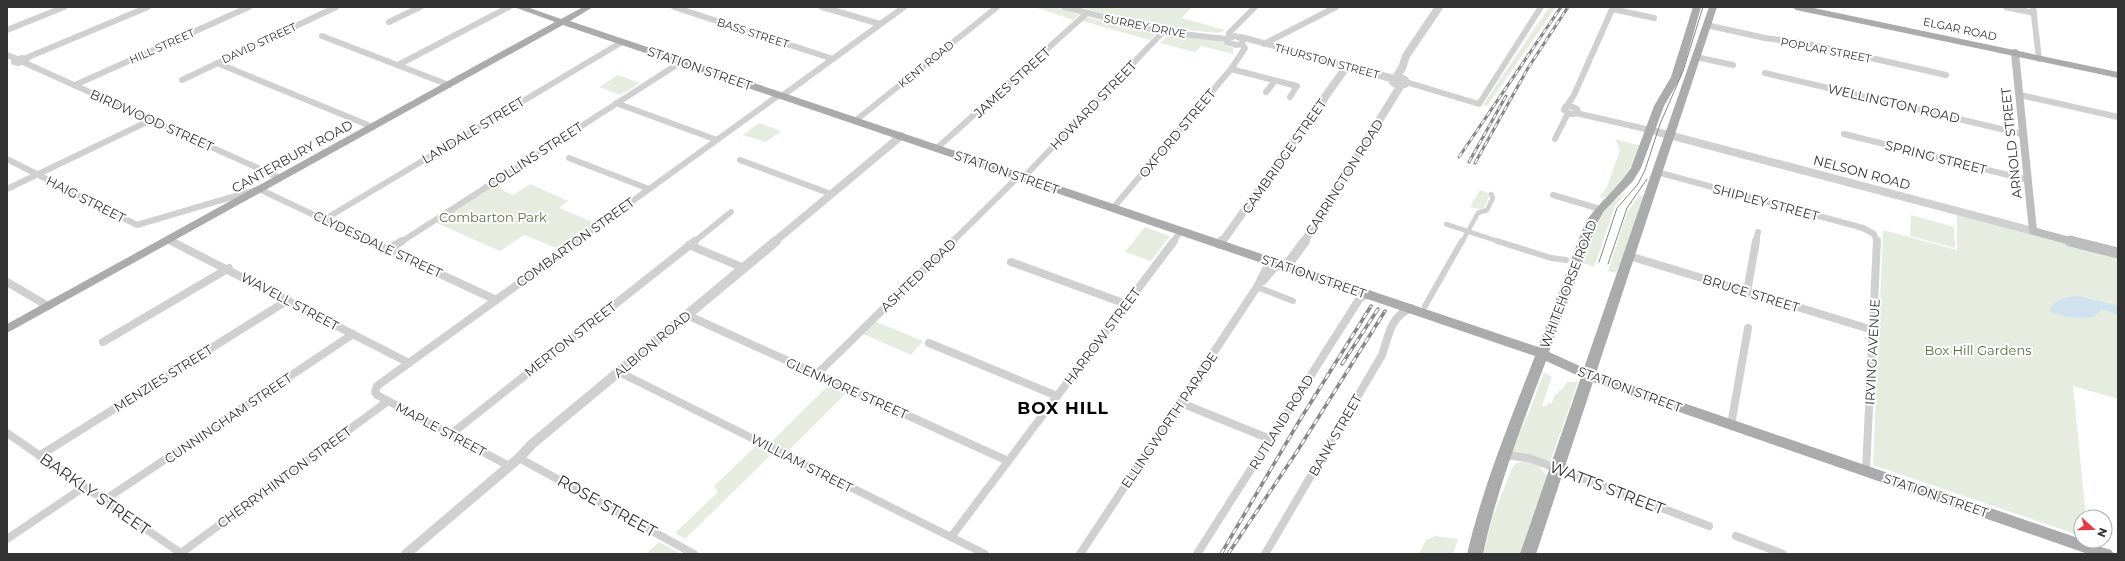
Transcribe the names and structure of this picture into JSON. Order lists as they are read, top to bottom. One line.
{"streets":{"main road":["ELGAR ROAD","STATION STREET","ARNOLD STREET","CANTERBURY ROAD","NELSON ROAD","WHITEHORSE ROAD"],"street":["SURREY DRIVE","BASS STREET","DAVID STREET","HILL STREET","POPLAR STREET","THURSTON STREET","KENT ROAD","JAMES STREET","WELLINGTON ROAD","HOWARD STREET","BIRDWOOD STREET","LANDALE STREET","OXFORD STREET","COLLINS STREET","CAMBRIDGE STREET","SPRING STREET","CARRINGTON ROAD","HAIG STREET","SHIPLEY STREET","COMBARTON STREET","CLYDESDALE STREET","ASHTED ROAD","BRUCE STREET","WAVELL STREET","HARROW STREET","MERTON STREET","ALBION ROAD","IRVING AVENUE","MENZIES STREET","GLENMORE STREET","CUNNINGHAM STREET","ELLINGWORTH PARADE","RUTLAND ROAD","MAPLE STREET","BANK STREET","WILLIAM STREET","CHERRYHINTON STREET","WATTS STREET","BARKLY STREET","ROSE STREET"]},"crossings":[["SURREY DRIVE","THURSTON STREET"],["SURREY DRIVE","JAMES STREET"],["SURREY DRIVE","HOWARD STREET"],["SURREY DRIVE","OXFORD STREET"],["ELGAR ROAD","ARNOLD STREET"],["BASS STREET","COMBARTON STREET"],["HILL STREET","BIRDWOOD STREET"],["THURSTON STREET","OXFORD STREET"],["THURSTON STREET","CAMBRIDGE STREET"],["THURSTON STREET","CARRINGTON ROAD"],["KENT ROAD","STATION STREET"],["STATION STREET","JAMES STREET"],["STATION STREET","HOWARD STREET"],["STATION STREET","LANDALE STREET"],["STATION STREET","OXFORD STREET"],["STATION STREET","COLLINS STREET"],["STATION STREET","CANTERBURY ROAD"],["STATION STREET","CAMBRIDGE STREET"],["STATION STREET","CARRINGTON ROAD"],["STATION STREET","COMBARTON STREET"],["STATION STREET","ASHTED ROAD"],["STATION STREET","WHITEHORSE ROAD"],["STATION STREET","HARROW STREET"],["STATION STREET","ALBION ROAD"],["STATION STREET","IRVING AVENUE"],["STATION STREET","ELLINGWORTH PARADE"],["STATION STREET","RUTLAND ROAD"],["STATION STREET","BANK STREET"],["WELLINGTON ROAD","ARNOLD STREET"],["HOWARD STREET","ASHTED ROAD"],["BIRDWOOD STREET","CANTERBURY ROAD"],["LANDALE STREET","CLYDESDALE STREET"],["ARNOLD STREET","SPRING STREET"],["ARNOLD STREET","NELSON ROAD"],["COLLINS STREET","CLYDESDALE STREET"],["CANTERBURY ROAD","HAIG STREET"],["CANTERBURY ROAD","CLYDESDALE STREET"],["CANTERBURY ROAD","WAVELL STREET"],["NELSON ROAD","WHITEHORSE ROAD"],["CARRINGTON ROAD","ELLINGWORTH PARADE"],["HAIG STREET","CLYDESDALE STREET"],["SHIPLEY STREET","IRVING AVENUE"],["COMBARTON STREET","CLYDESDALE STREET"],["COMBARTON STREET","WAVELL STREET"],["COMBARTON STREET","MAPLE STREET"],["ASHTED ROAD","GLENMORE STREET"],["WHITEHORSE ROAD","WATTS STREET"],["BRUCE STREET","IRVING AVENUE"],["WAVELL STREET","MENZIES STREET"],["WAVELL STREET","CUNNINGHAM STREET"],["HARROW STREET","GLENMORE STREET"],["HARROW STREET","WILLIAM STREET"],["MERTON STREET","MAPLE STREET"],["ALBION ROAD","GLENMORE STREET"],["ALBION ROAD","MAPLE STREET"],["ALBION ROAD","WILLIAM STREET"],["ALBION ROAD","ROSE STREET"],["MENZIES STREET","BARKLY STREET"],["CUNNINGHAM STREET","BARKLY STREET"],["MAPLE STREET","CHERRYHINTON STREET"],["CHERRYHINTON STREET","BARKLY STREET"]],"districts":["BOX HILL"],"parks":["Combarton Park","Box Hill Gardens"],"north":"right"}
